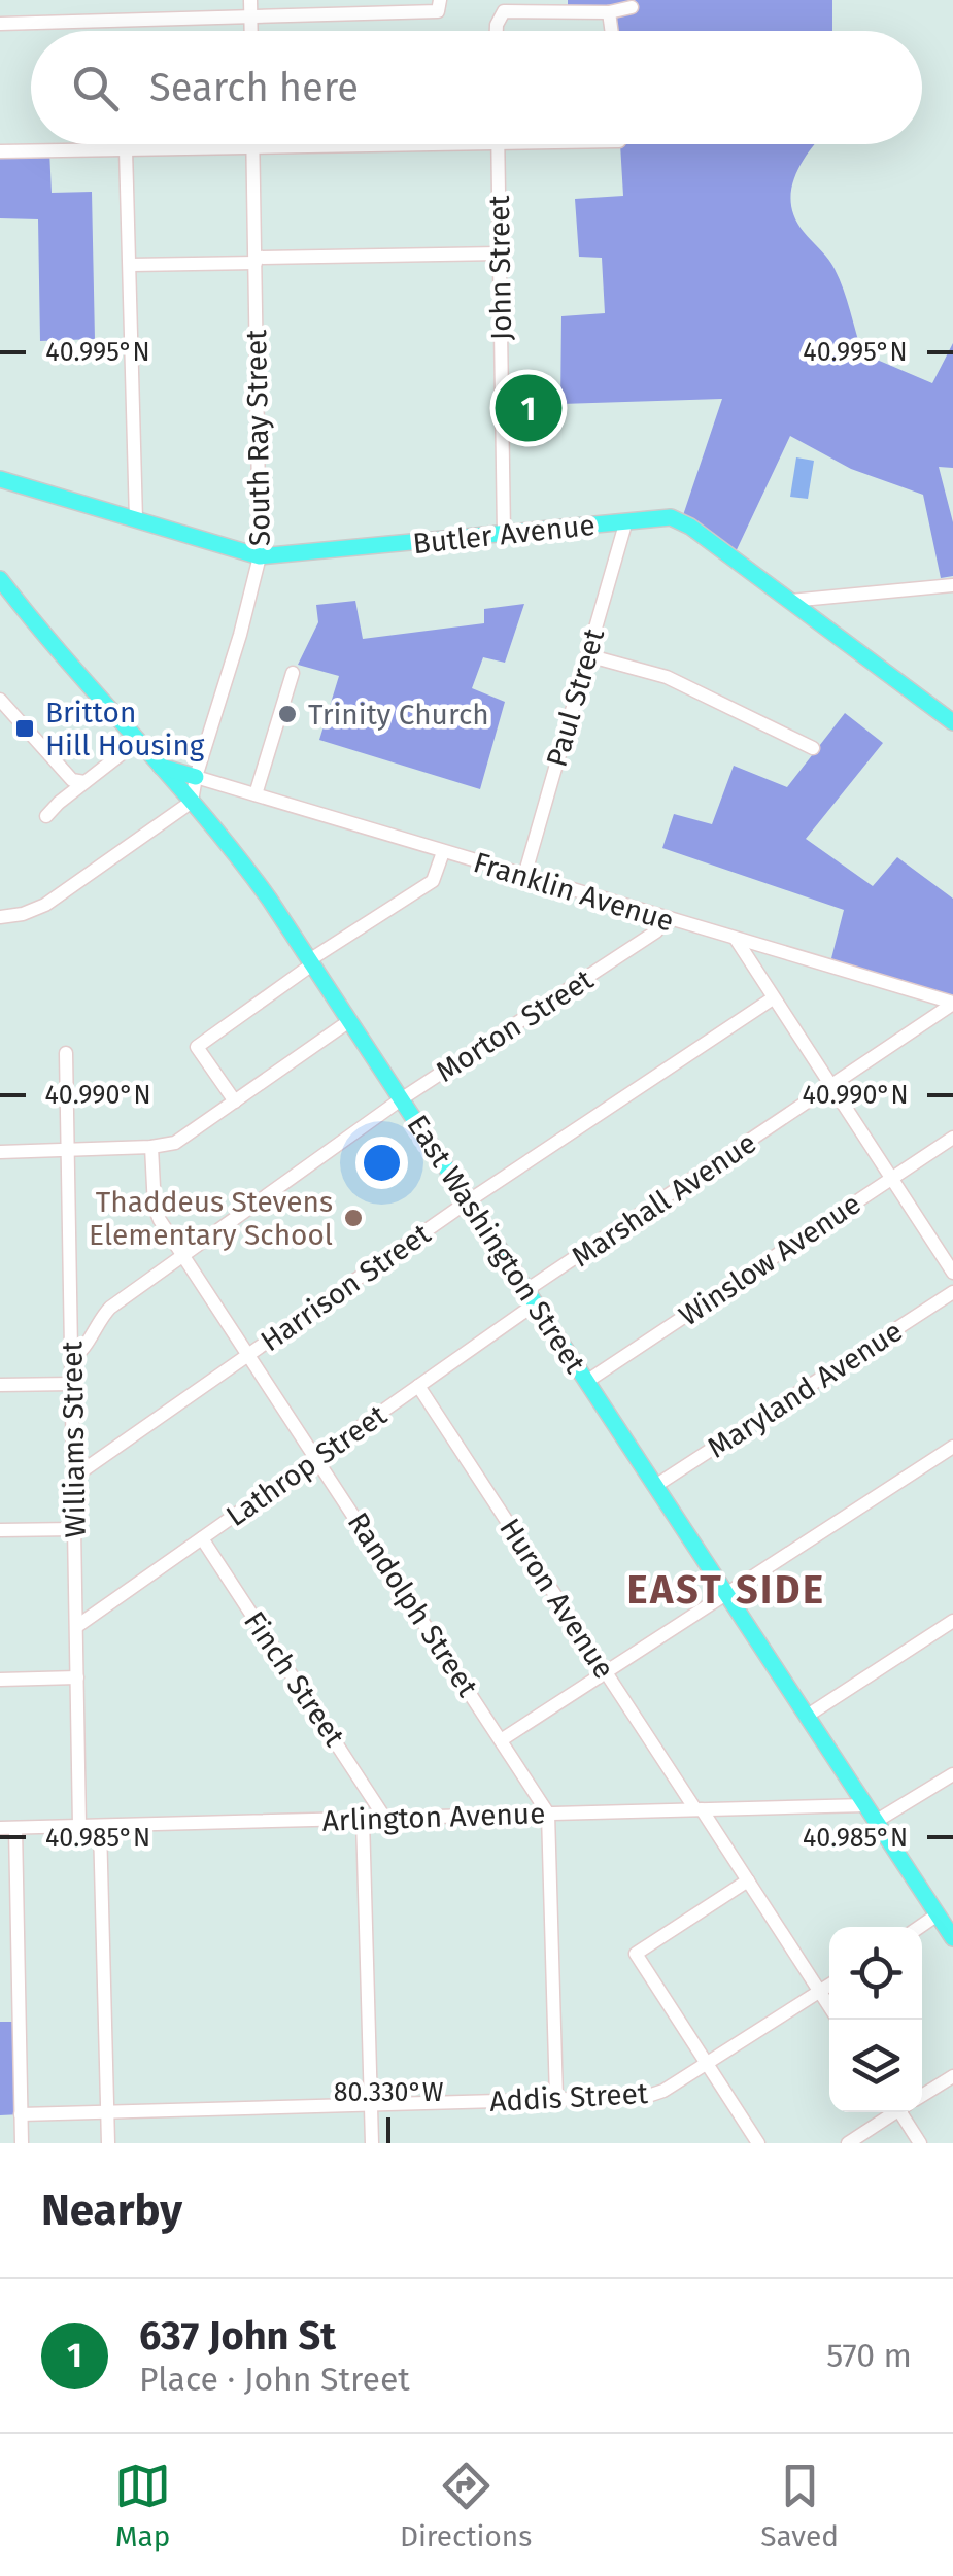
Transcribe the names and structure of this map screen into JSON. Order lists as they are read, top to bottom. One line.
{"streets":{"main road":["Butler Avenue","East Washington Street"],"street":["John Street","South Ray Street","Paul Street","Franklin Avenue","Morton Street","Marshall Avenue","Winslow Avenue","Harrison Street","Maryland Avenue","Williams Street","Lathrop Street","Huron Avenue","Randolph Street","Finch Street","Arlington Avenue","Addis Street"]},"crossings":[["John Street","Butler Avenue"],["South Ray Street","Butler Avenue"],["South Ray Street","Franklin Avenue"],["South Ray Street","East Washington Street"],["Butler Avenue","Paul Street"],["Paul Street","Franklin Avenue"],["Franklin Avenue","Morton Street"],["Franklin Avenue","Marshall Avenue"],["Morton Street","East Washington Street"],["Morton Street","Williams Street"],["Morton Street","Randolph Street"],["Marshall Avenue","East Washington Street"],["Marshall Avenue","Lathrop Street"],["East Washington Street","Winslow Avenue"],["East Washington Street","Harrison Street"],["East Washington Street","Maryland Avenue"],["East Washington Street","Lathrop Street"],["East Washington Street","Arlington Avenue"],["Harrison Street","Williams Street"],["Harrison Street","Randolph Street"],["Williams Street","Lathrop Street"],["Williams Street","Arlington Avenue"],["Lathrop Street","Huron Avenue"],["Lathrop Street","Randolph Street"],["Lathrop Street","Finch Street"],["Huron Avenue","Arlington Avenue"],["Huron Avenue","Addis Street"],["Randolph Street","Arlington Avenue"],["Finch Street","Arlington Avenue"]],"districts":["EAST SIDE"],"places":{"other":["Trinity Church","Thaddeus Stevens Elementary School"],"transit":["Britton Hill Housing"]},"page":{"search":"Search here","pins":"1","heading":"Nearby","list":[{"mark":"1","name":"637 John St","note":"Place · John Street","value":"570 m"}],"nav":["Map","Directions","Saved"]},"coordinates":["40.995°N","40.990°N","40.985°N","80.330°W"]}
